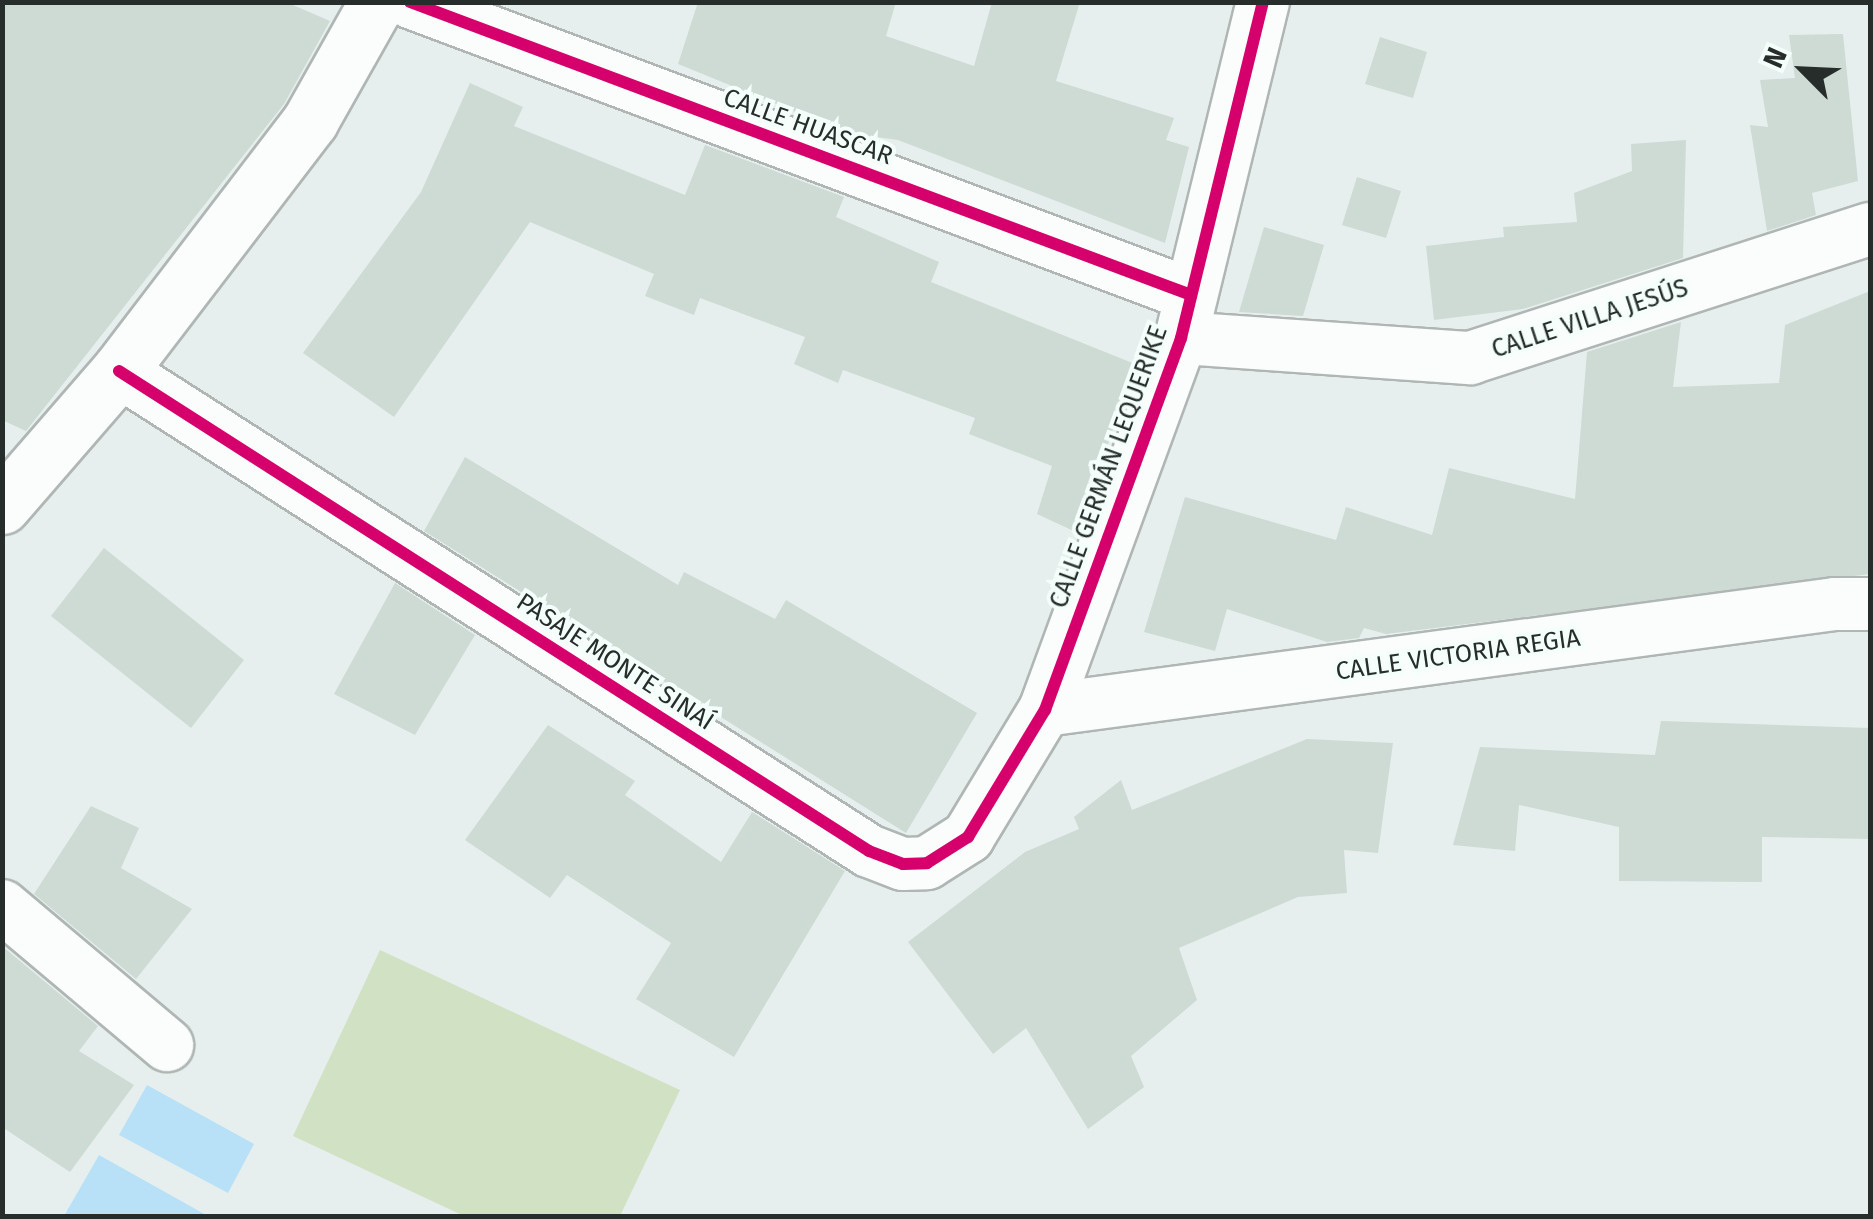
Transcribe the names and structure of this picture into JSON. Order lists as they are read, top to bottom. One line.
{"streets":{"street":["CALLE HUASCAR","CALLE VILLA JESÚS","CALLE GERMÁN LEQUERIKE","CALLE VICTORIA REGIA","PASAJE MONTE SINAÍ"]},"crossings":[["CALLE HUASCAR","CALLE VILLA JESÚS"],["CALLE HUASCAR","CALLE GERMÁN LEQUERIKE"],["CALLE VILLA JESÚS","CALLE GERMÁN LEQUERIKE"],["CALLE GERMÁN LEQUERIKE","CALLE VICTORIA REGIA"],["CALLE GERMÁN LEQUERIKE","PASAJE MONTE SINAÍ"],["CALLE VICTORIA REGIA","PASAJE MONTE SINAÍ"]],"north":"top left"}
